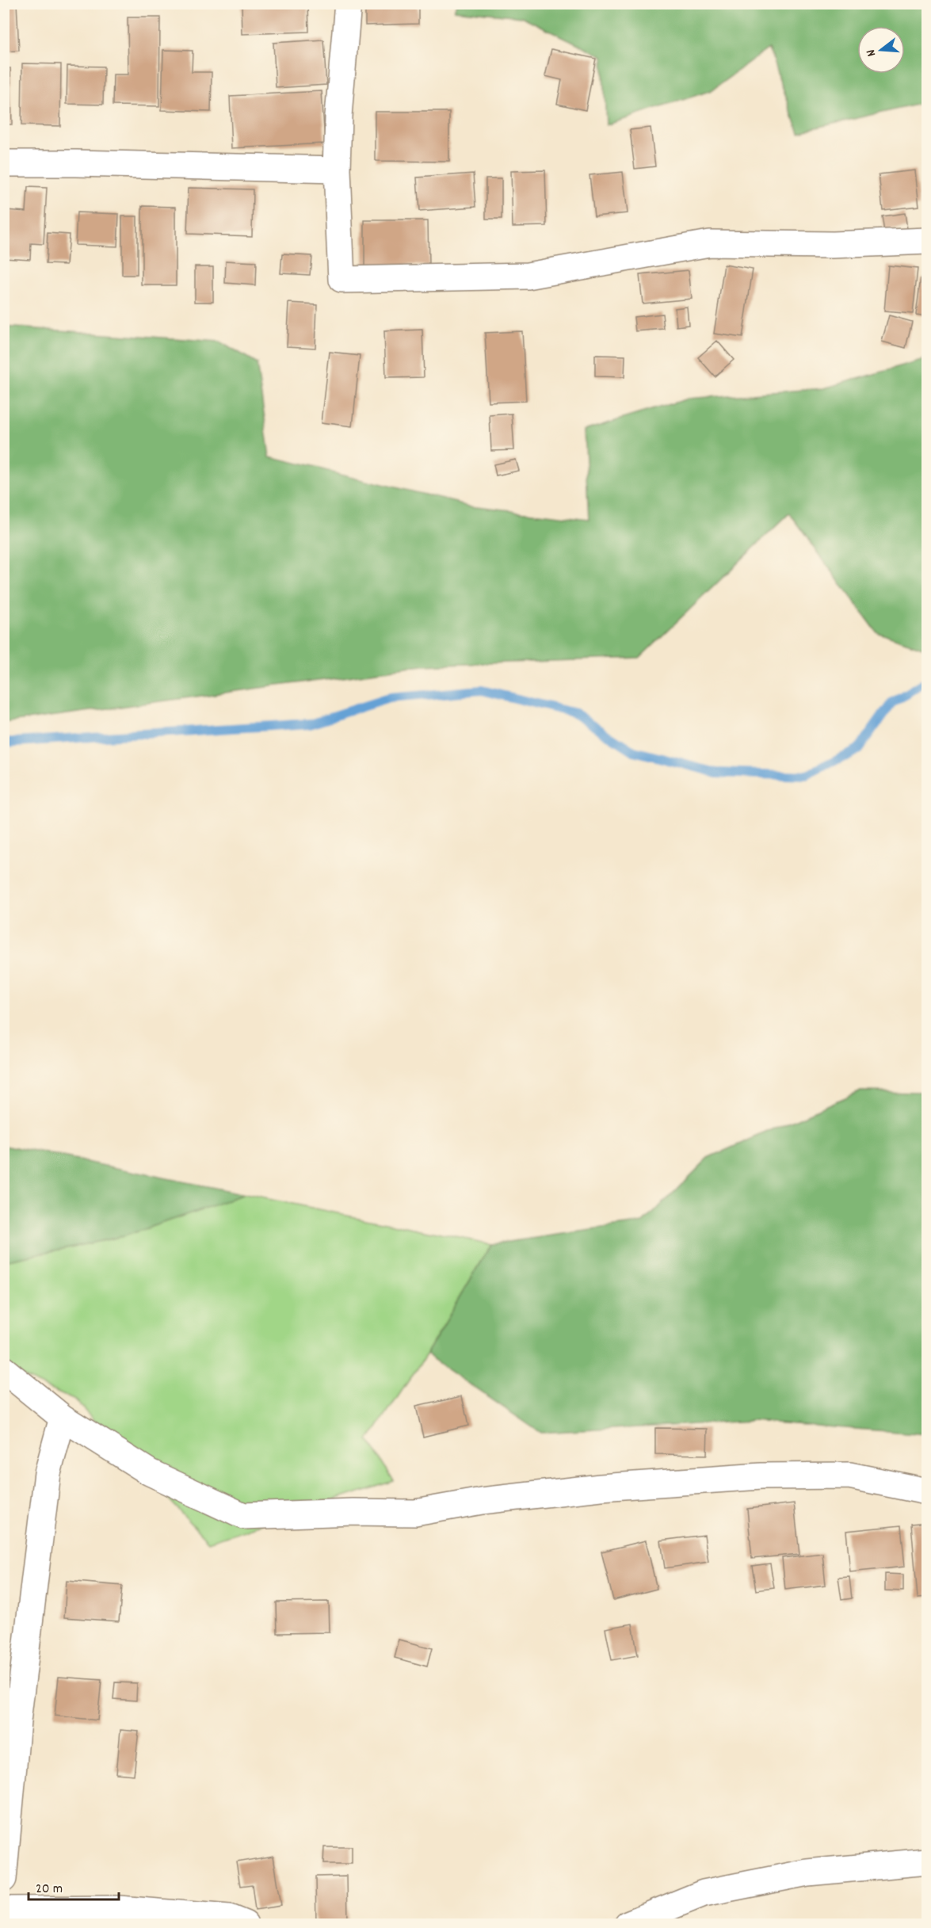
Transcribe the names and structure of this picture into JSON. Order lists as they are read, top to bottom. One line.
{"scale_bar":"20 m","north":"left"}
